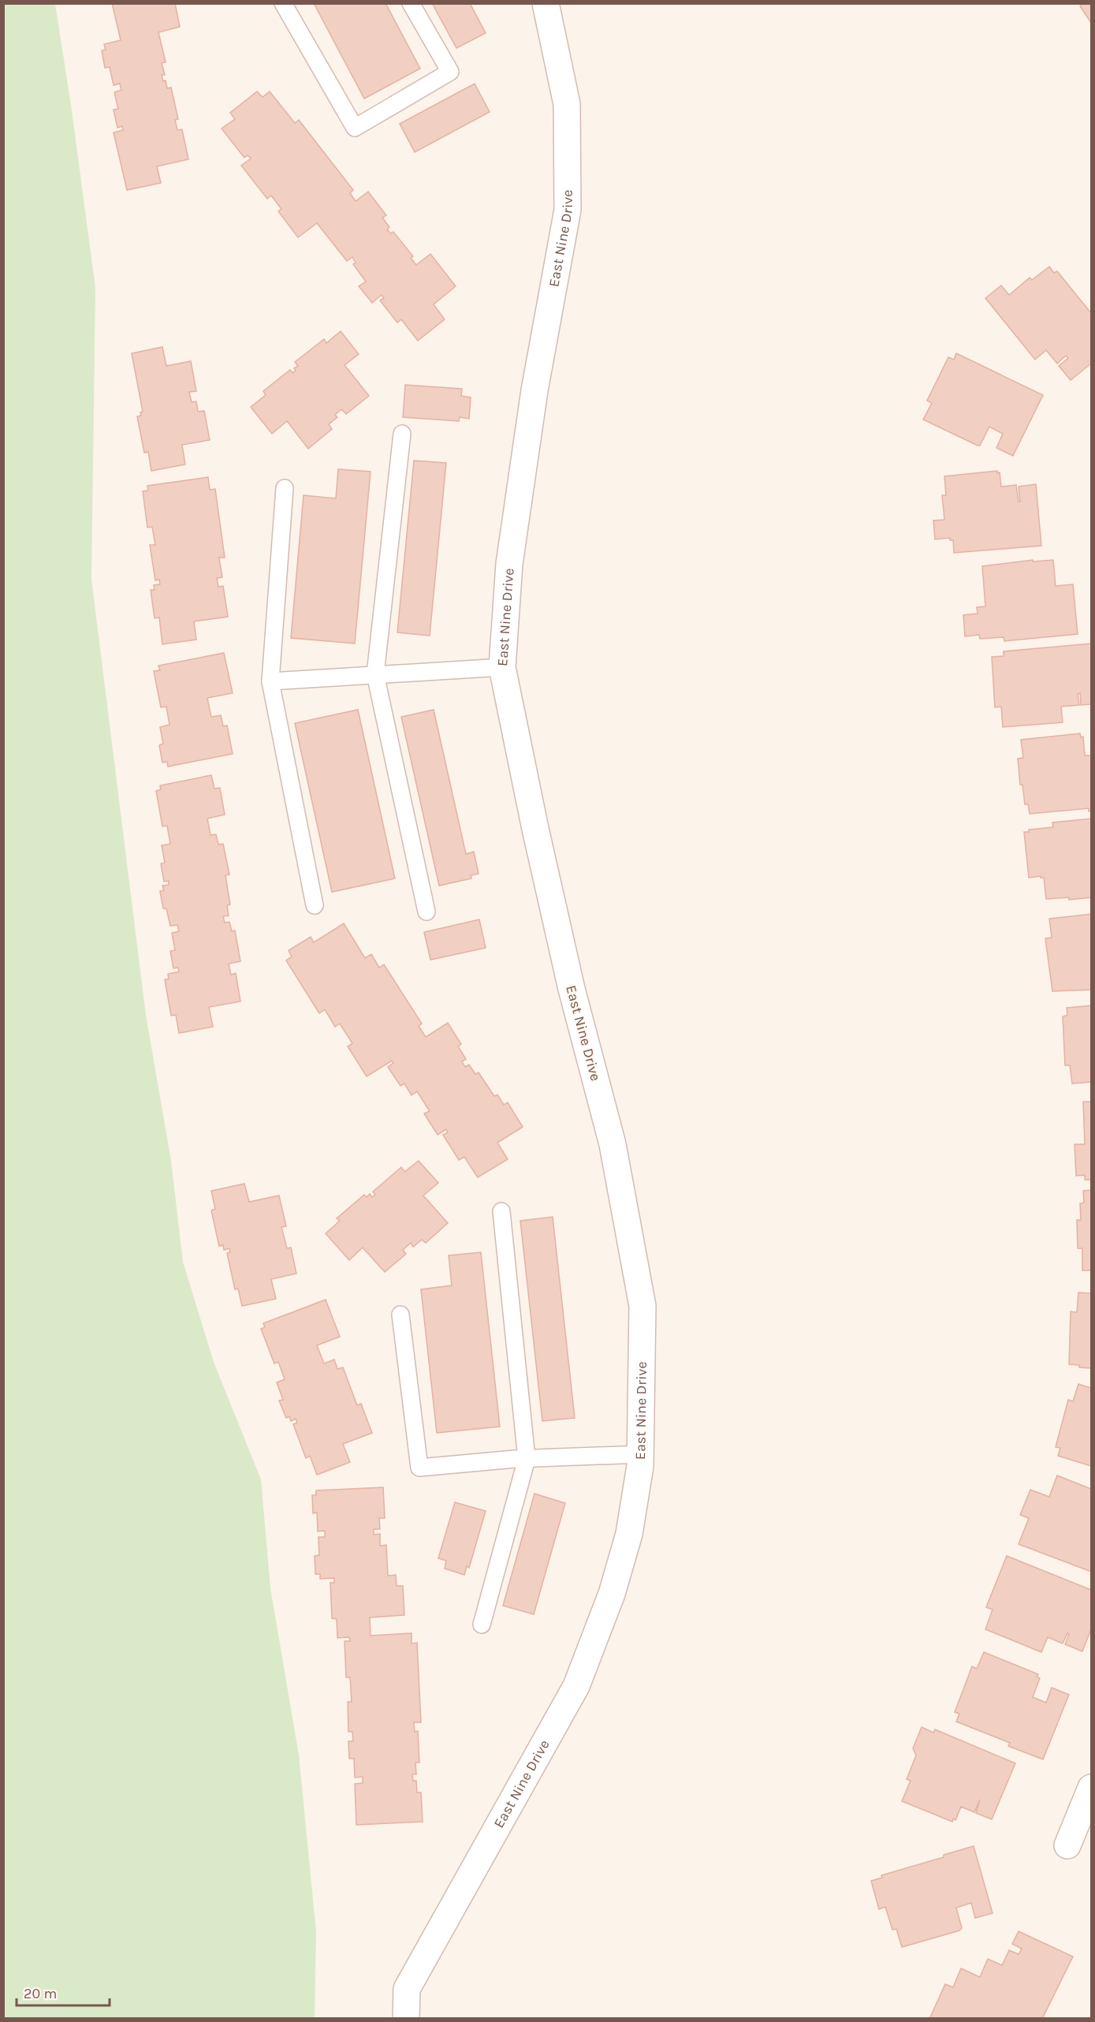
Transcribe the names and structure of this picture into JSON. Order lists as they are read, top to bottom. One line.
{"streets":{"street":["East Nine Drive"]},"scale_bar":"20 m"}
